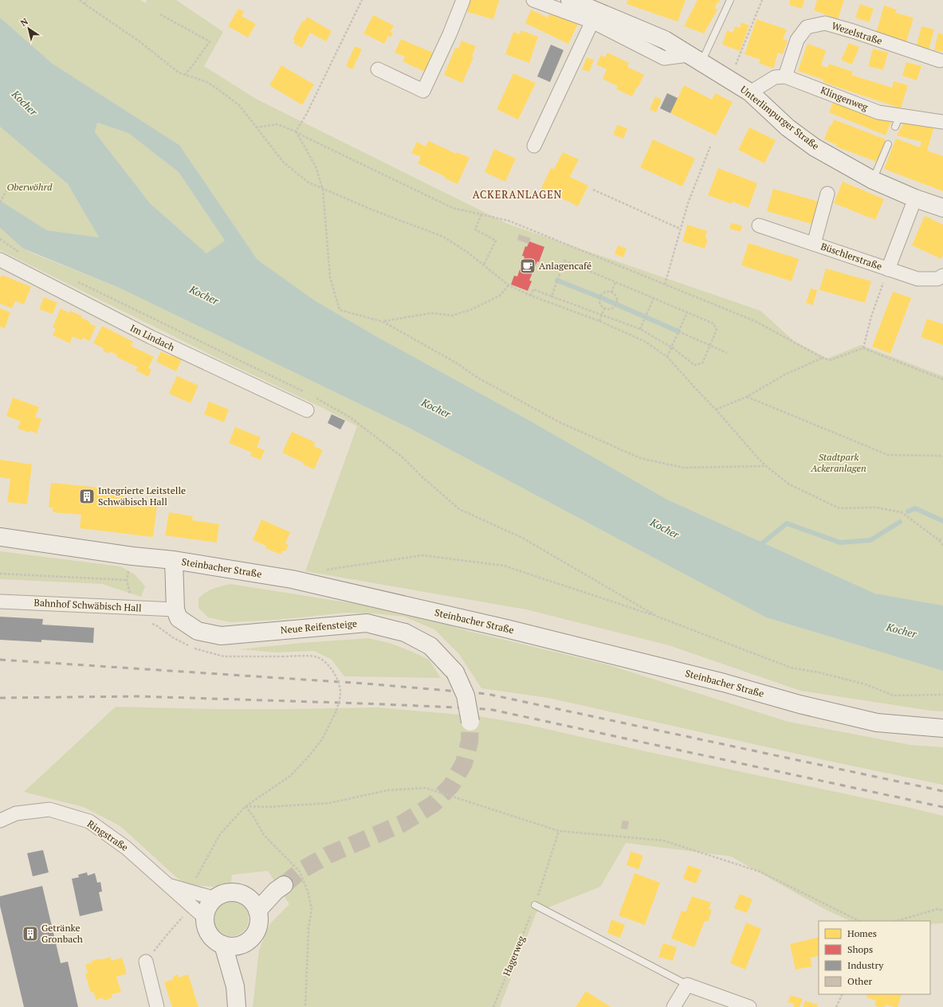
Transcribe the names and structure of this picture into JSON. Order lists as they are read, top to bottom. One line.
{"streets":{"main road":["Unterlimpurger Straße","Steinbacher Straße","Neue Reifensteige"],"street":["Wezelstraße","Klingenweg","Büschlerstraße","Im Lindach","Bahnhof Schwäbisch Hall","Ringstraße"],"path":["Hagerweg"]},"crossings":[["Wezelstraße","Klingenweg"],["Unterlimpurger Straße","Büschlerstraße"],["Bahnhof Schwäbisch Hall","Neue Reifensteige"]],"districts":["ACKERANLAGEN"],"water":["Kocher"],"parks":["Oberwöhrd","Stadtpark Ackeranlagen"],"places":{"cafe":["Anlagencafé"],"building":["Integrierte Leitstelle Schwäbisch Hall","Getränke Gronbach"]},"legend":["Homes","Shops","Industry","Other"],"north":"top left"}
